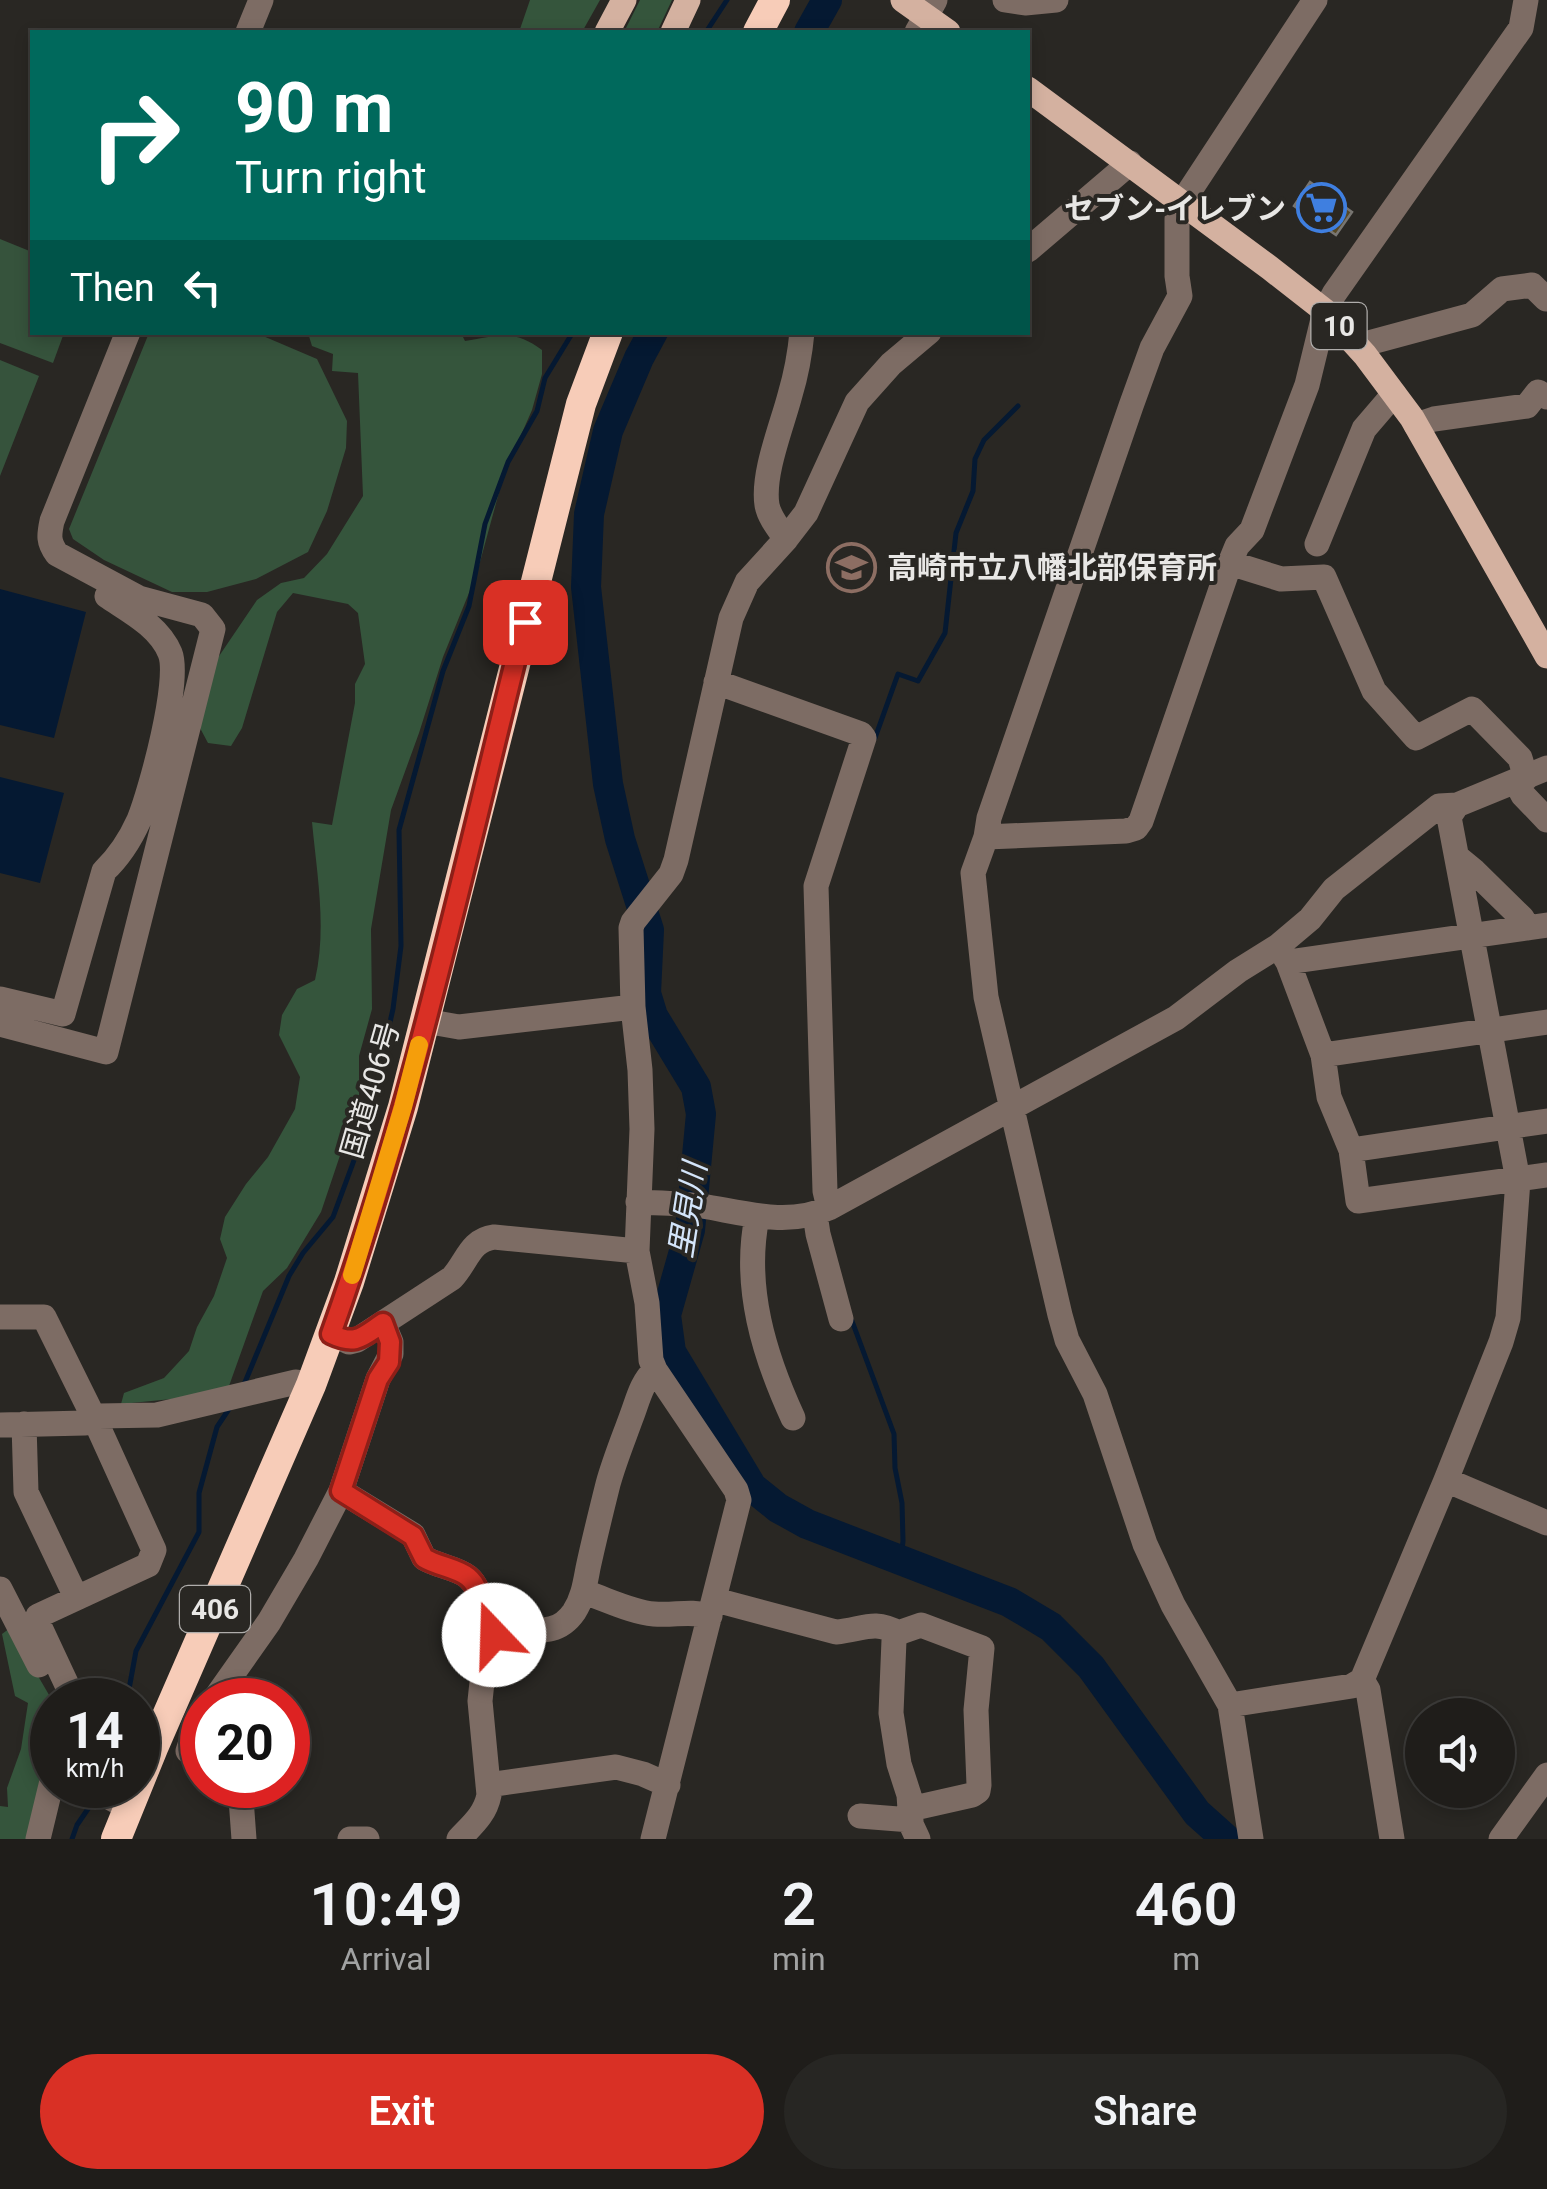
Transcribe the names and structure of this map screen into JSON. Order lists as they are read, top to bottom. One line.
{"streets":{"highway":["国道406号","406"],"main road":["10"]},"water":["里見川"],"places":{"supermarket":["セブン-イレブン"],"school or university":["高崎市立八幡北部保育所"]},"page":{"turn":["90 m","Turn right"],"then":"Then","speed":"14 km/h","limit":"20","eta":["10:49","Arrival","2","min","460","m"],"buttons":["Exit","Share"]}}
